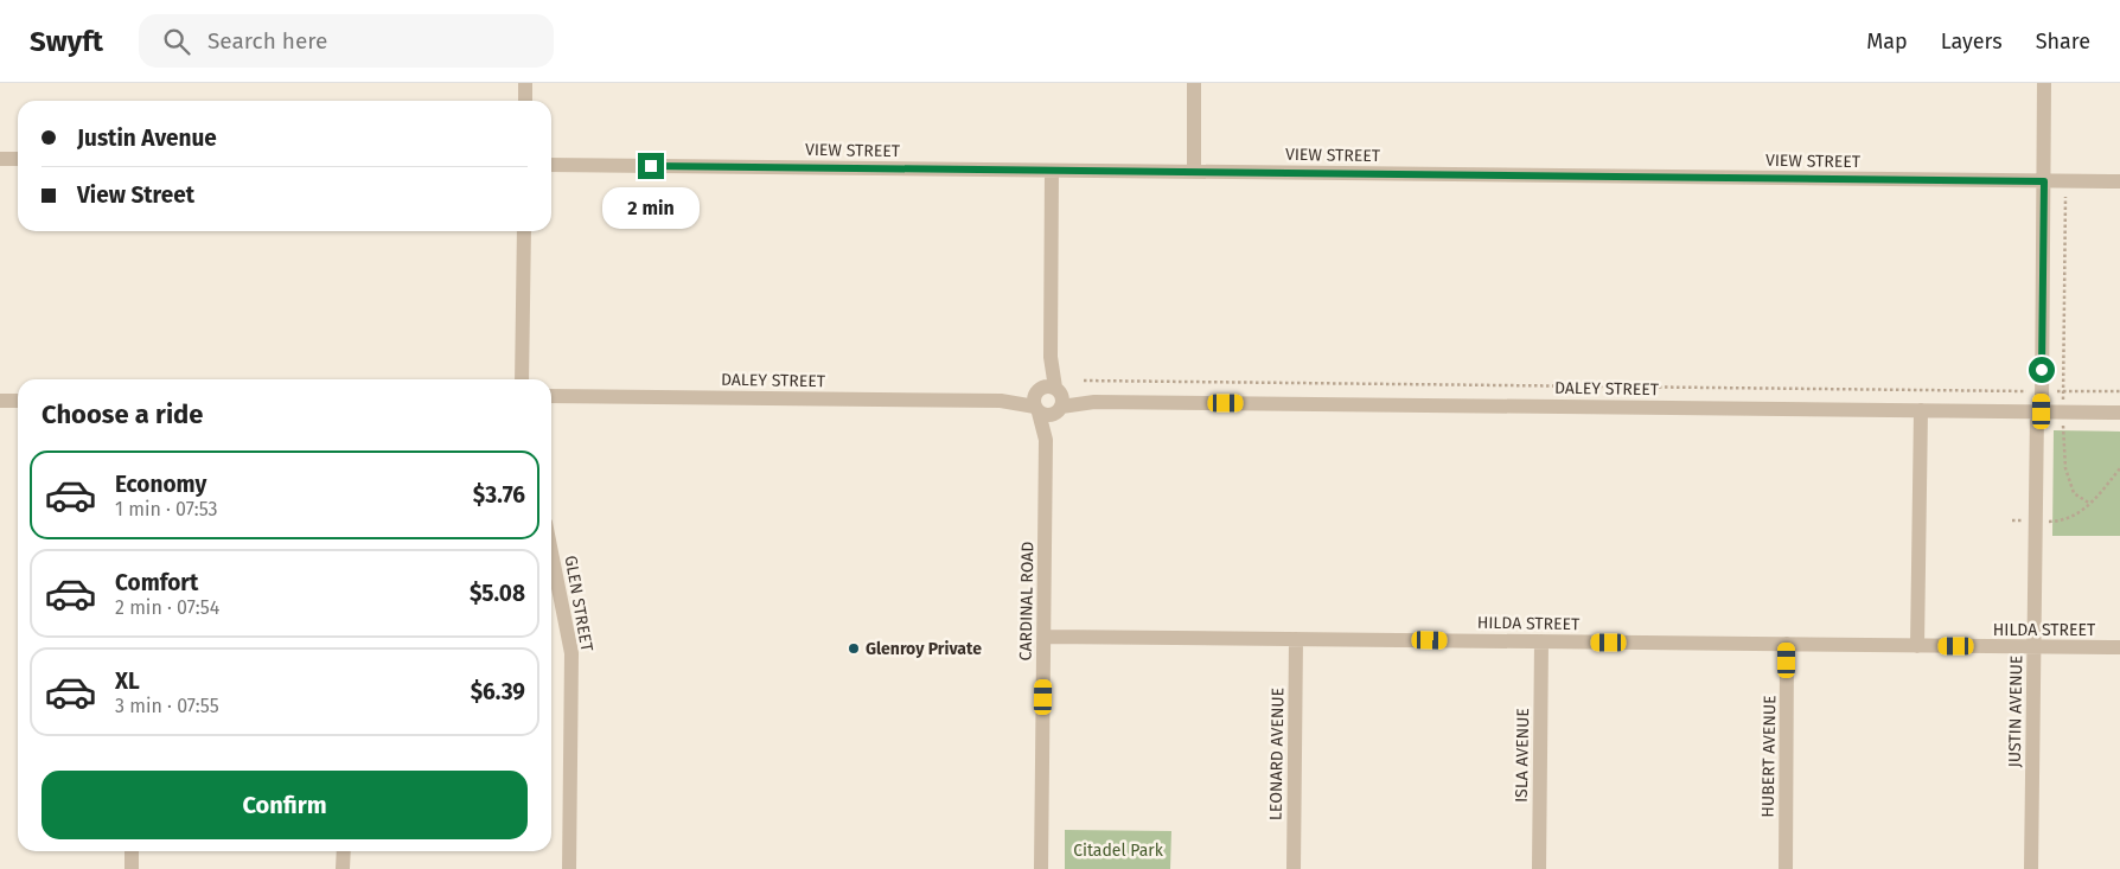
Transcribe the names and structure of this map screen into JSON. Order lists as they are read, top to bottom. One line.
{"streets":{"street":["VIEW STREET","DALEY STREET","CARDINAL ROAD","GLEN STREET","HILDA STREET","JUSTIN AVENUE","LEONARD AVENUE","ISLA AVENUE","HUBERT AVENUE"]},"crossings":[["VIEW STREET","CARDINAL ROAD"],["VIEW STREET","JUSTIN AVENUE"],["DALEY STREET","CARDINAL ROAD"],["DALEY STREET","JUSTIN AVENUE"],["CARDINAL ROAD","HILDA STREET"],["HILDA STREET","JUSTIN AVENUE"],["HILDA STREET","LEONARD AVENUE"],["HILDA STREET","ISLA AVENUE"],["HILDA STREET","HUBERT AVENUE"]],"parks":["Citadel Park"],"places":["Glenroy Private"],"page":{"header":"Swyft","search":"Search here","nav":["Map","Layers","Share"],"banner":["Justin Avenue","View Street"],"bubble":"2 min","heading":"Choose a ride","list":[{"name":"Economy","note":"1 min · 07:53","value":"$3.76"},{"name":"Comfort","note":"2 min · 07:54","value":"$5.08"},{"name":"XL","note":"3 min · 07:55","value":"$6.39"}],"buttons":"Confirm"}}
